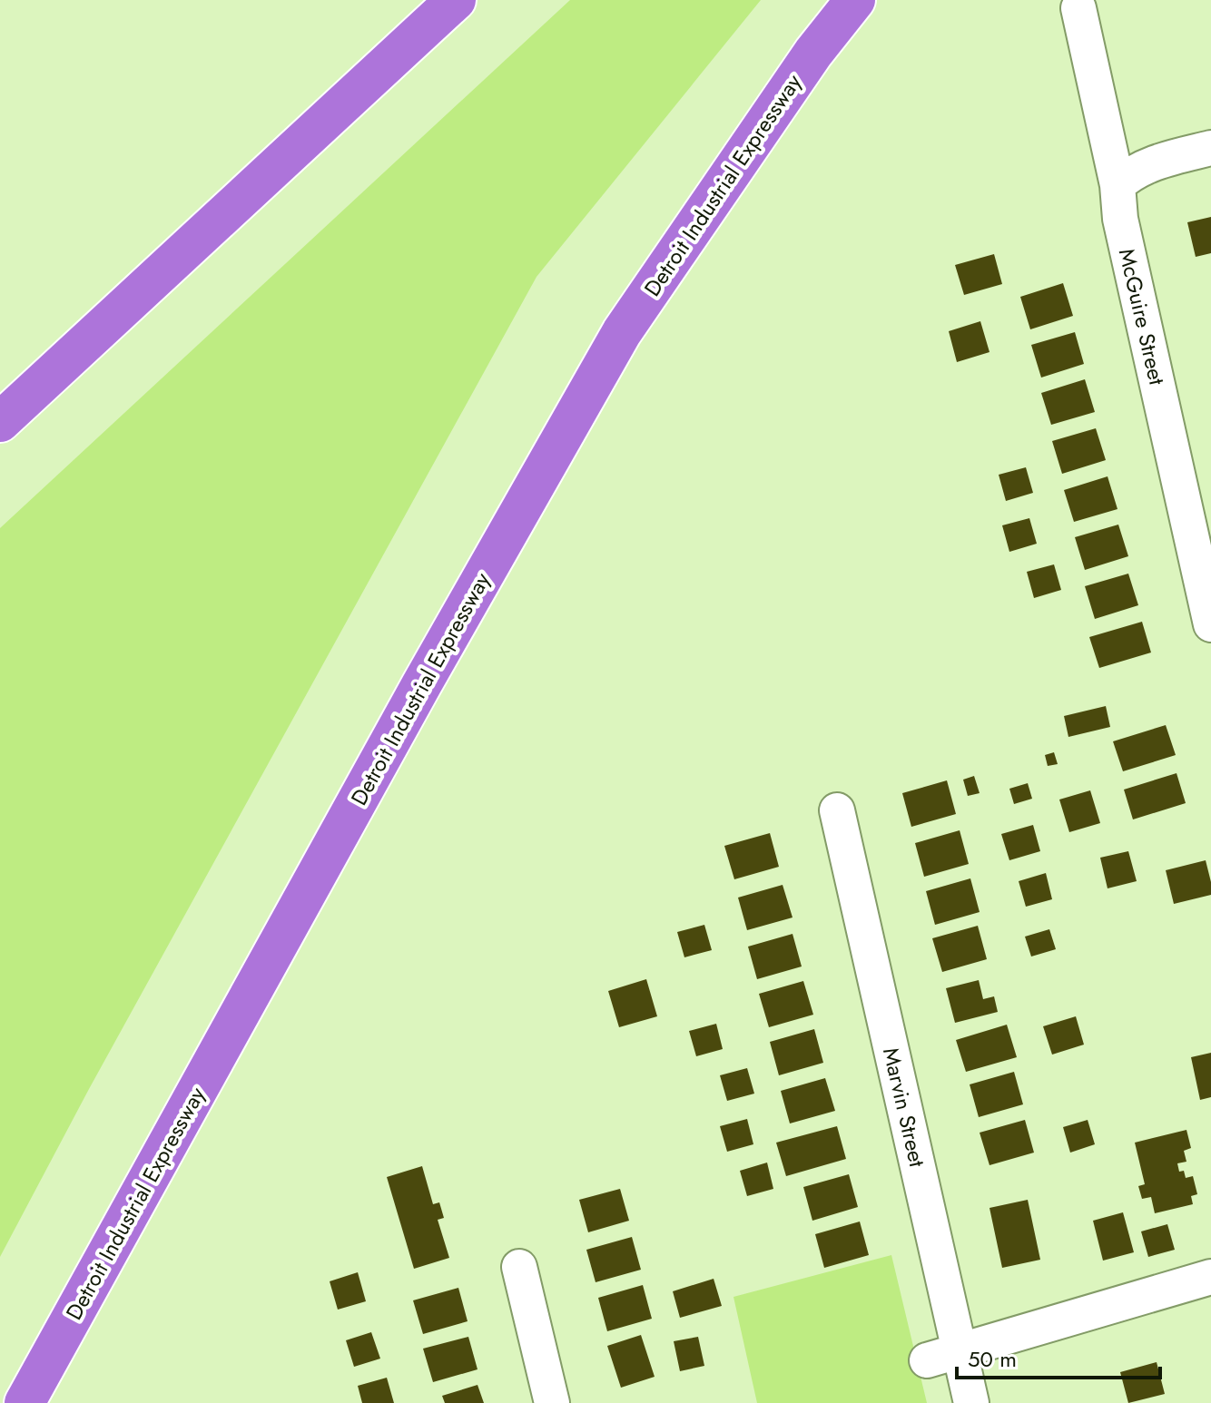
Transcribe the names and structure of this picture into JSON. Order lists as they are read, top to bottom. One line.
{"streets":{"highway":["Detroit Industrial Expressway"],"street":["McGuire Street","Marvin Street"]},"scale_bar":"50 m"}
